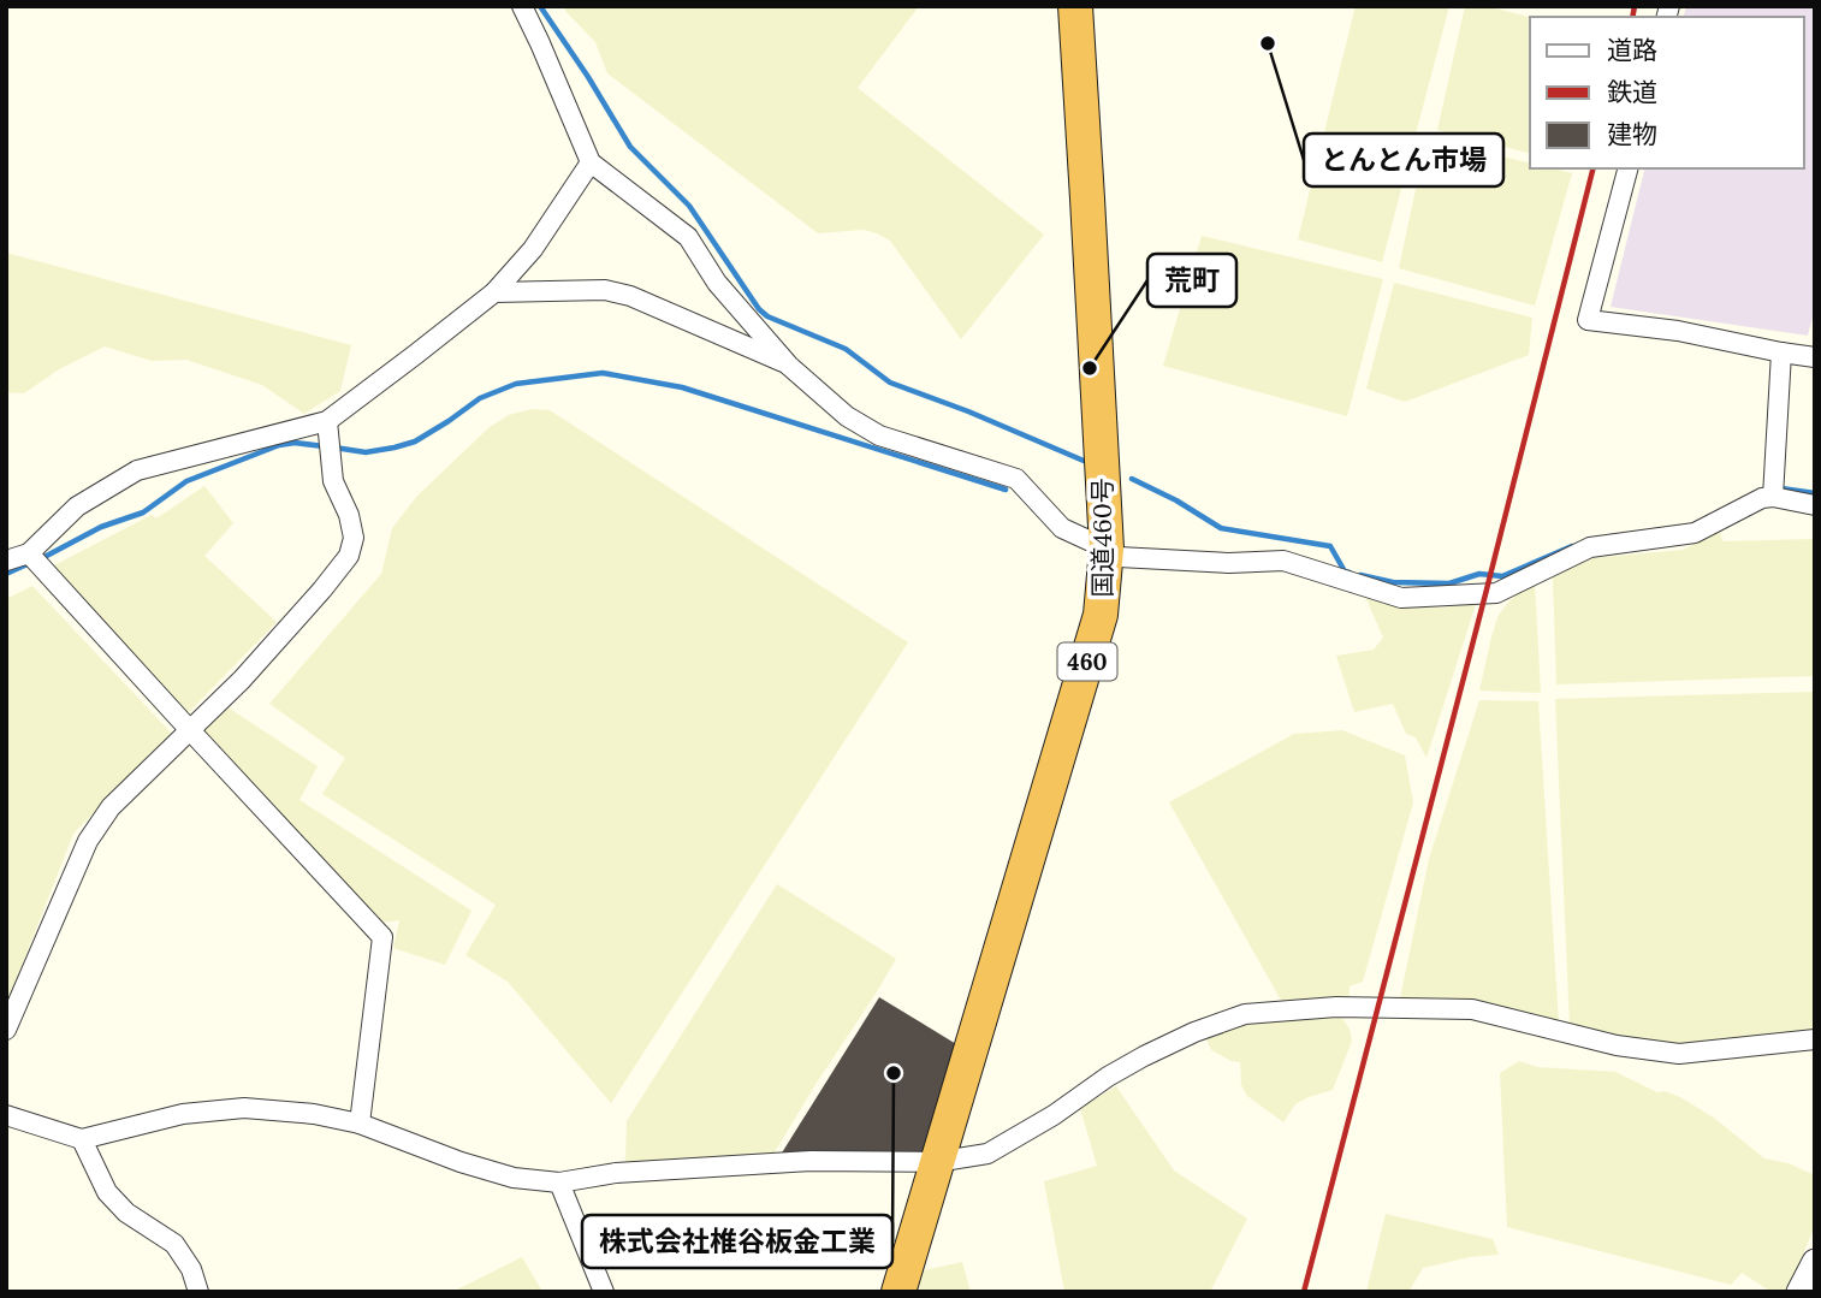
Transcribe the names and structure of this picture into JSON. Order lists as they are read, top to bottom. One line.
{"streets":{"highway":["国道460号","460"]},"places":["とんとん市場","荒町","株式会社椎谷板金工業"],"legend":["道路","鉄道","建物"]}
